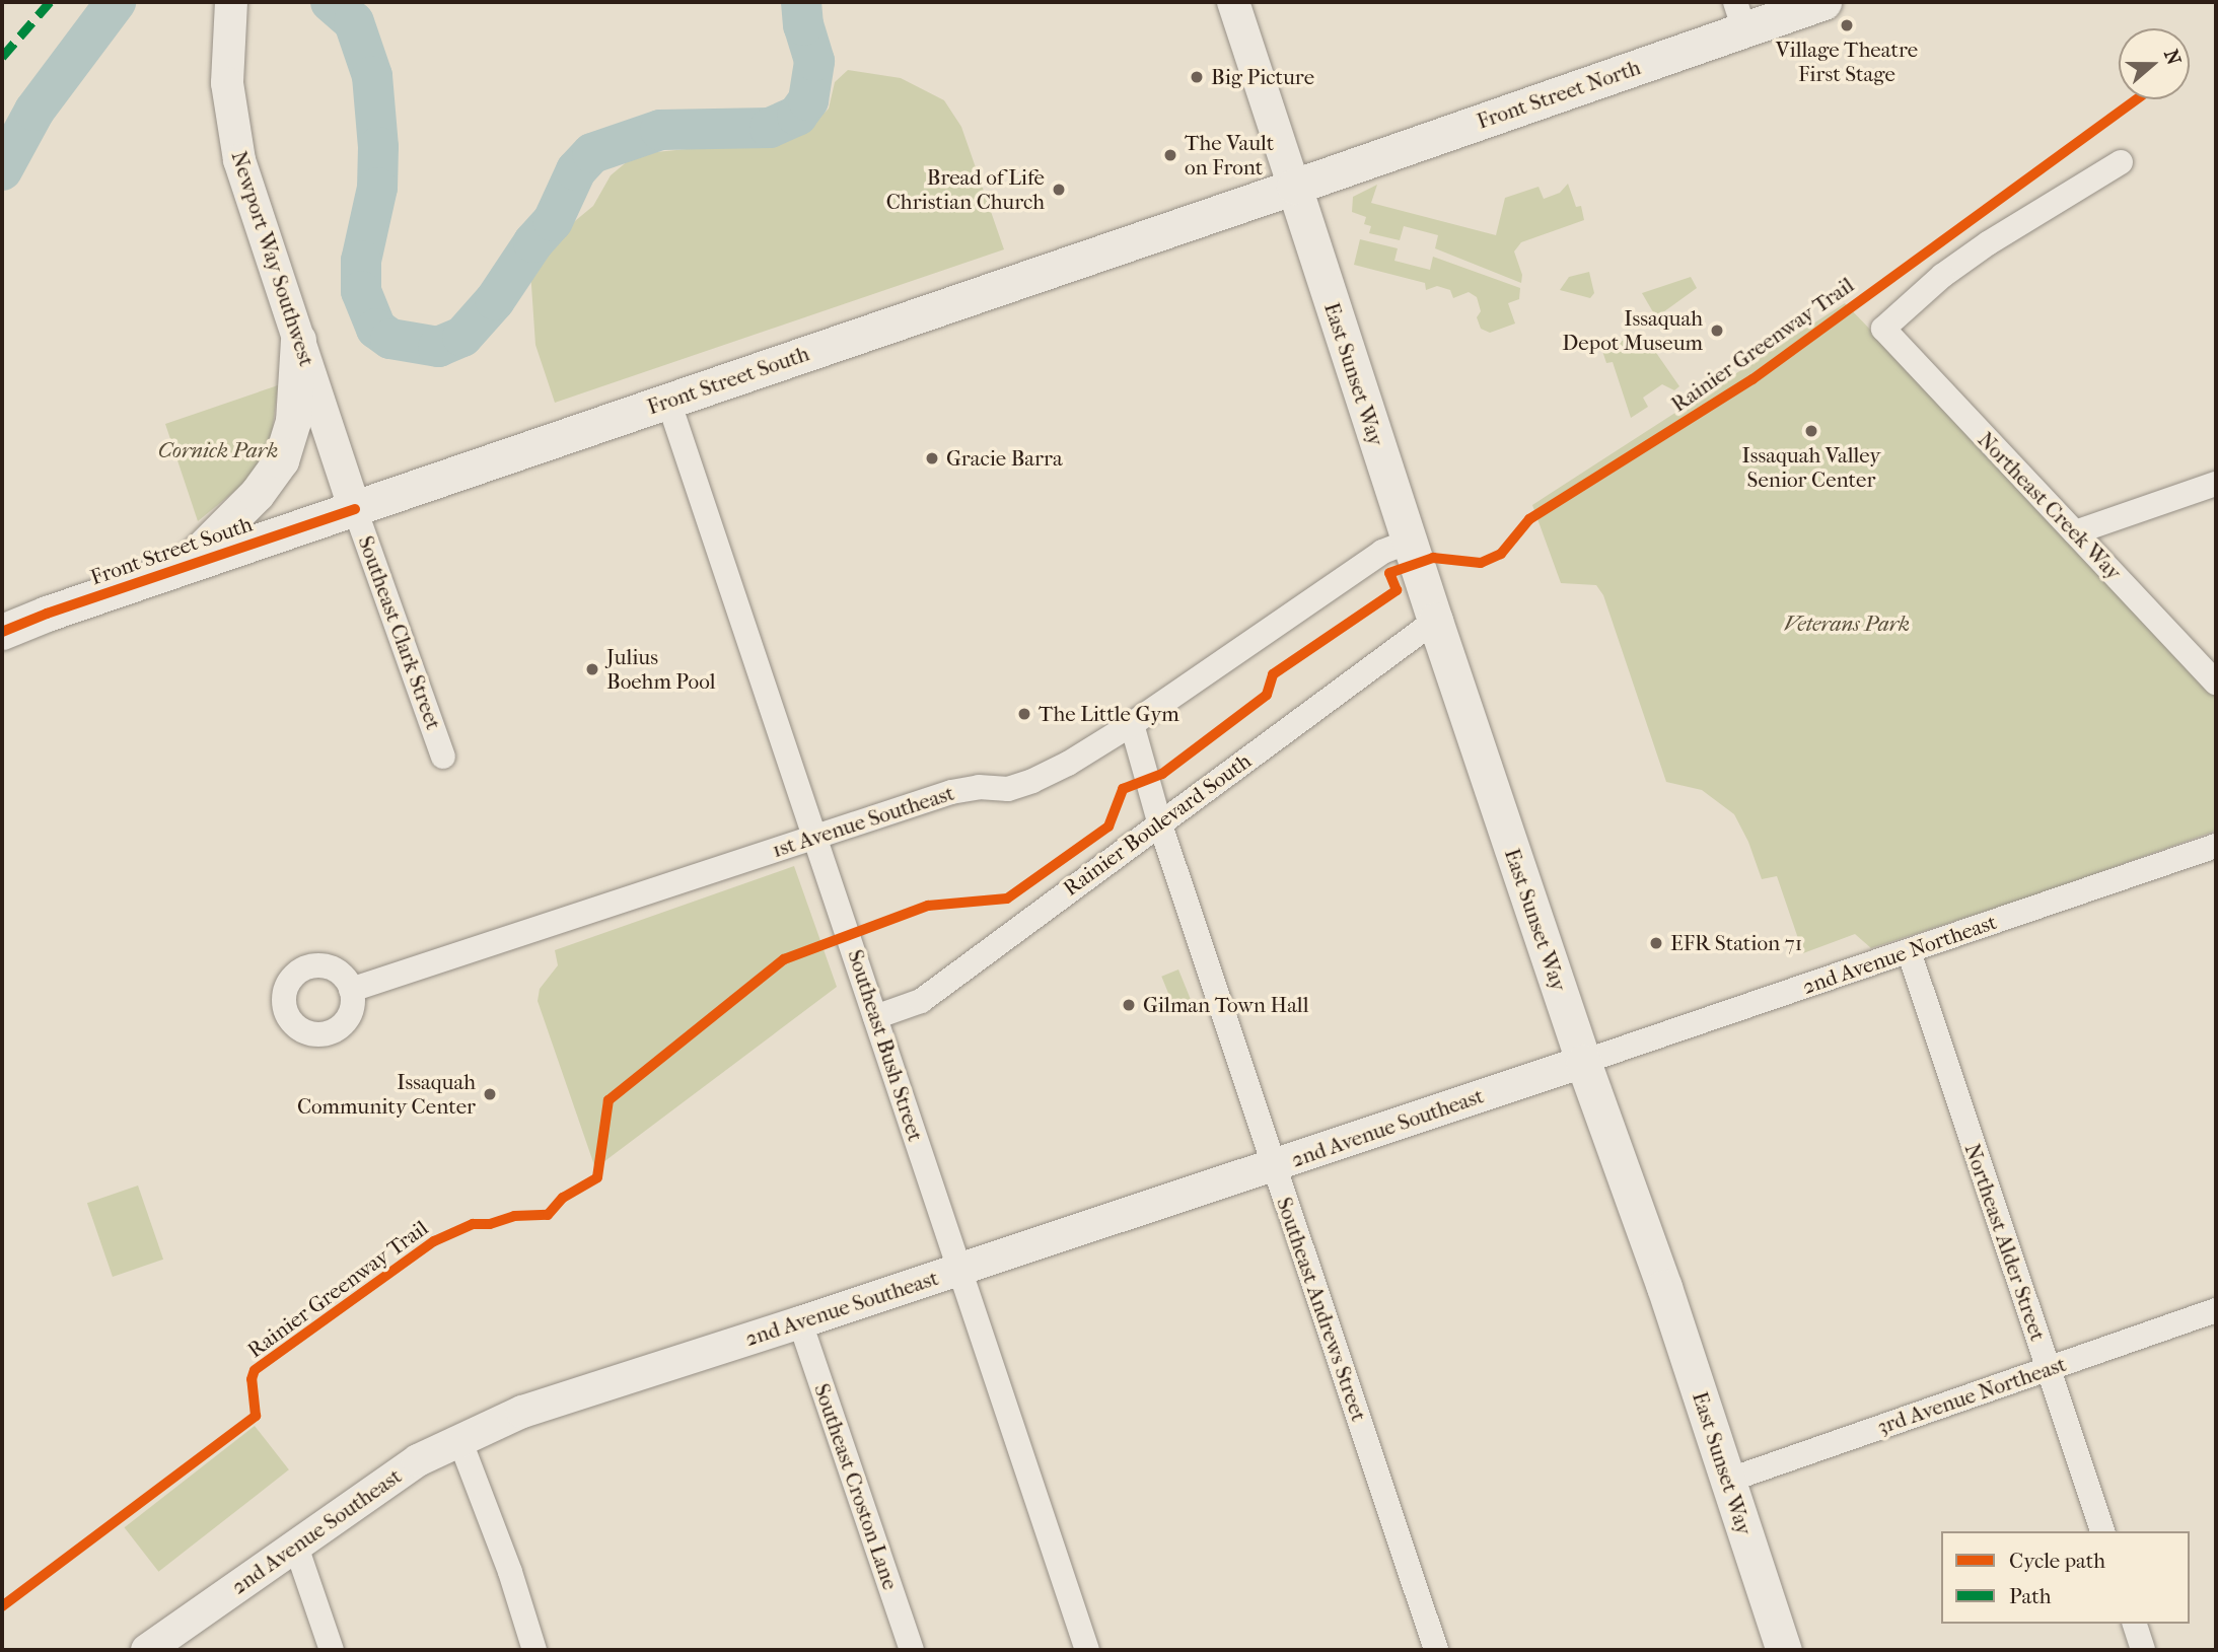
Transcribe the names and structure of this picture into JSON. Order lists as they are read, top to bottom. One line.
{"streets":{"main road":["Front Street North","East Sunset Way","Front Street South"],"street":["Newport Way Southwest","Northeast Creek Way","Southeast Clark Street","1st Avenue Southeast","Rainier Boulevard South","2nd Avenue Northeast","Southeast Bush Street","2nd Avenue Southeast","Northeast Alder Street","Southeast Andrews Street","3rd Avenue Northeast","Southeast Croston Lane"],"cycle path":["Rainier Greenway Trail"]},"crossings":[["Front Street North","East Sunset Way"],["Front Street North","Front Street South"],["Newport Way Southwest","Front Street South"],["Newport Way Southwest","Southeast Clark Street"],["East Sunset Way","Front Street South"],["East Sunset Way","1st Avenue Southeast"],["East Sunset Way","Rainier Boulevard South"],["East Sunset Way","2nd Avenue Northeast"],["East Sunset Way","2nd Avenue Southeast"],["East Sunset Way","3rd Avenue Northeast"],["Front Street South","Southeast Clark Street"],["Front Street South","Southeast Bush Street"],["1st Avenue Southeast","Southeast Bush Street"],["1st Avenue Southeast","Southeast Andrews Street"],["Rainier Boulevard South","Southeast Bush Street"],["Rainier Boulevard South","Southeast Andrews Street"],["2nd Avenue Northeast","2nd Avenue Southeast"],["2nd Avenue Northeast","Northeast Alder Street"],["Southeast Bush Street","2nd Avenue Southeast"],["2nd Avenue Southeast","Southeast Andrews Street"],["2nd Avenue Southeast","Southeast Croston Lane"],["Northeast Alder Street","3rd Avenue Northeast"]],"parks":["Cornick Park","Veterans Park"],"places":["Village Theatre First Stage","Big Picture","The Vault on Front","Bread of Life Christian Church","Issaquah Depot Museum","Issaquah Valley Senior Center","Gracie Barra","Julius Boehm Pool","The Little Gym","EFR Station 71","Gilman Town Hall","Issaquah Community Center"],"legend":["Cycle path","Path"],"north":"right"}
